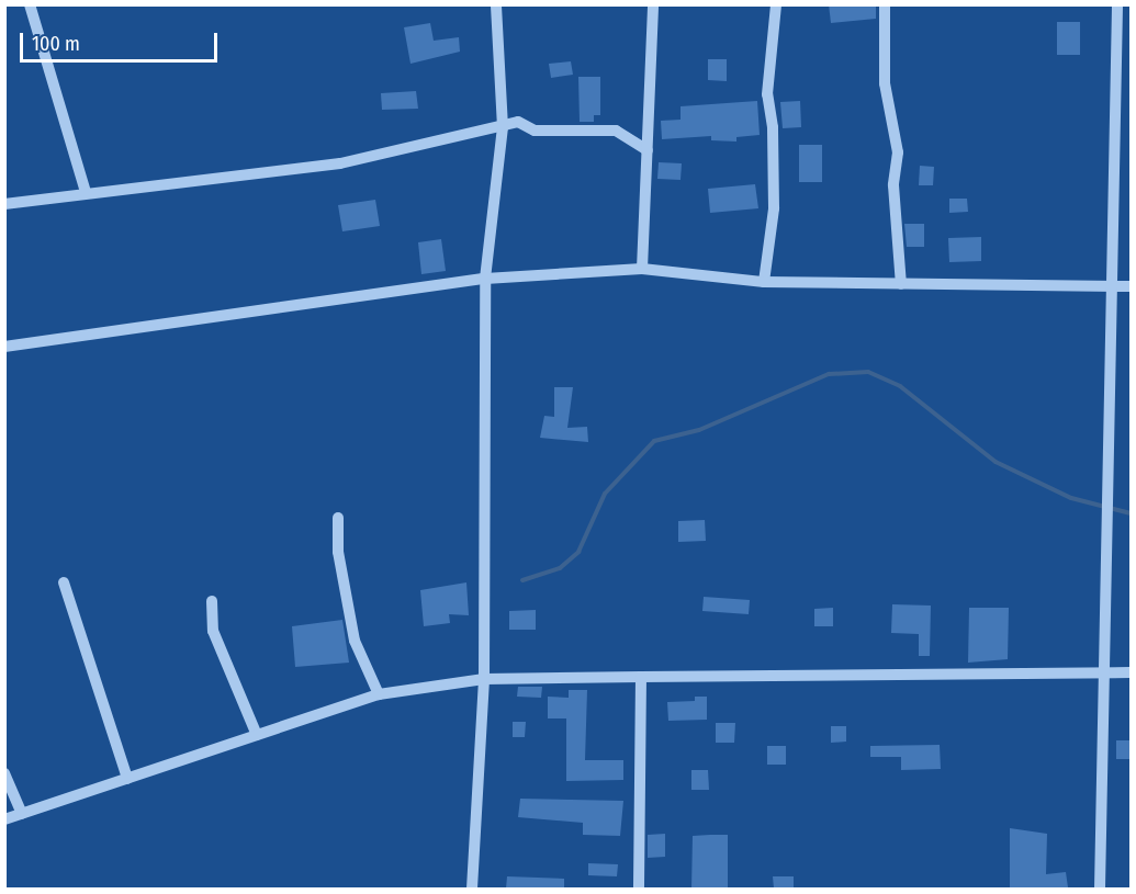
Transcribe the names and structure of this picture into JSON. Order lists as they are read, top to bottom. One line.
{"scale_bar":"100 m"}
